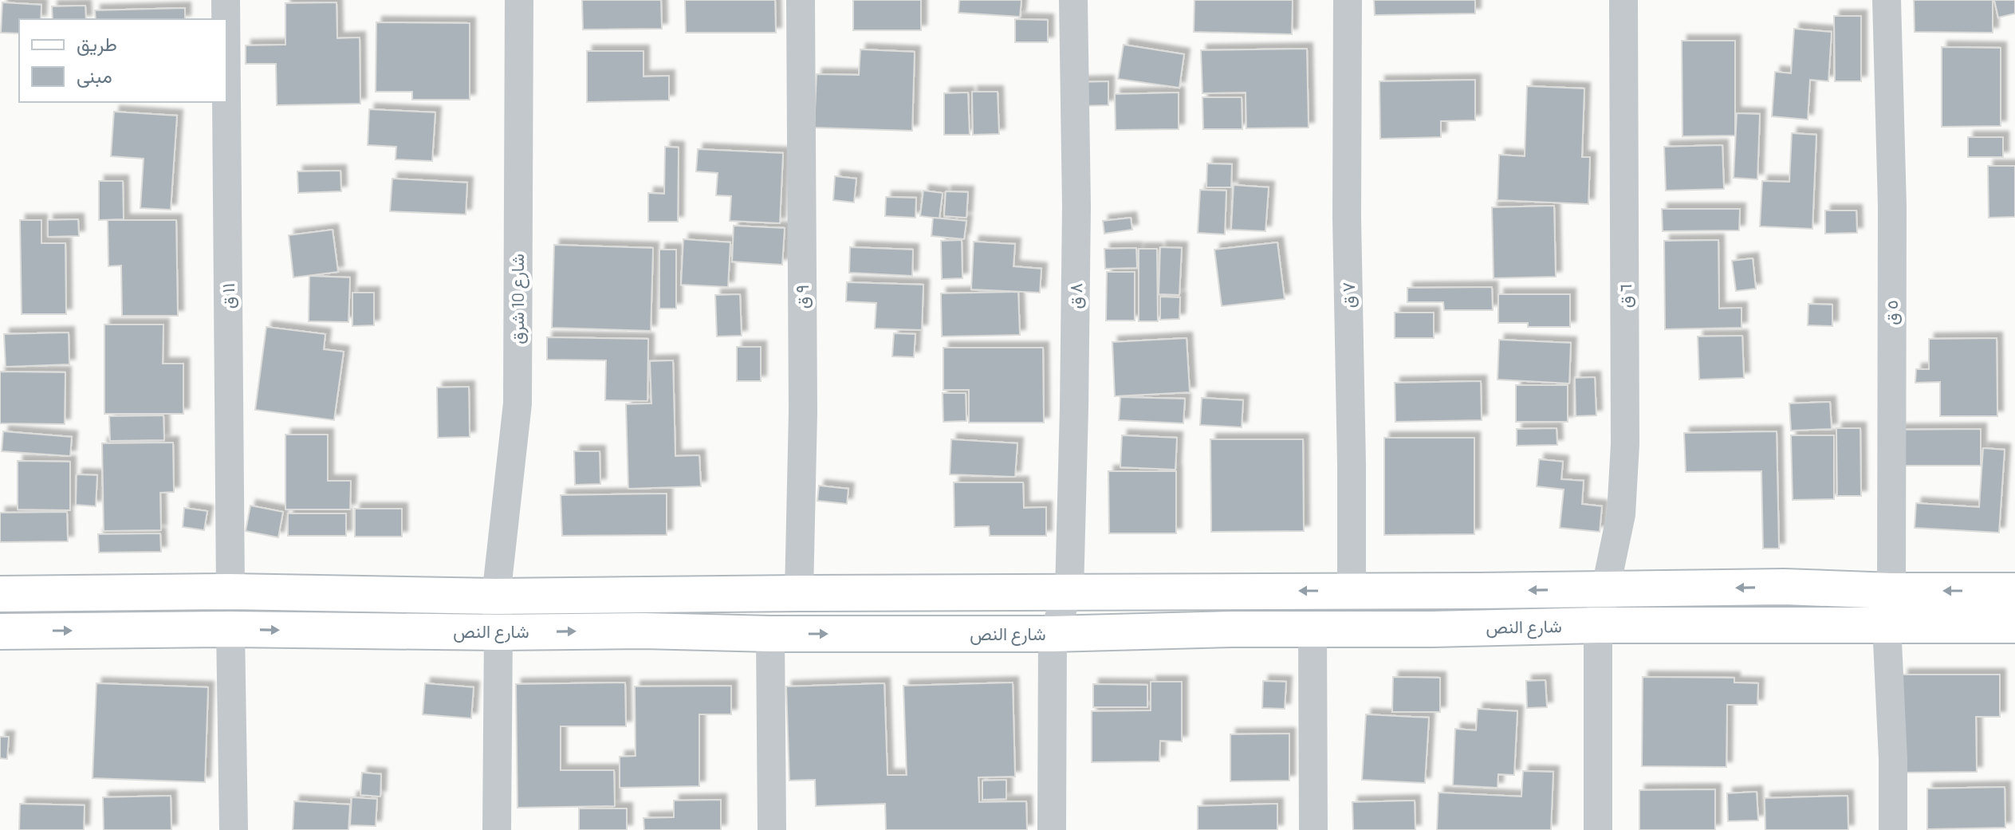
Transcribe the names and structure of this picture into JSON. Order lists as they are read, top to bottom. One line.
{"streets":{"main road":["شارع النص"],"street":["٧ ق","١١ ق","٨ ق","٦ ق","٩ ق","شارع 10 شرق","٥ ق"]},"crossings":[["٧ ق","شارع النص"],["١١ ق","شارع النص"],["٨ ق","شارع النص"],["٦ ق","شارع النص"],["٩ ق","شارع النص"],["شارع 10 شرق","شارع النص"],["٥ ق","شارع النص"]],"legend":["طريق","مبنى"]}
